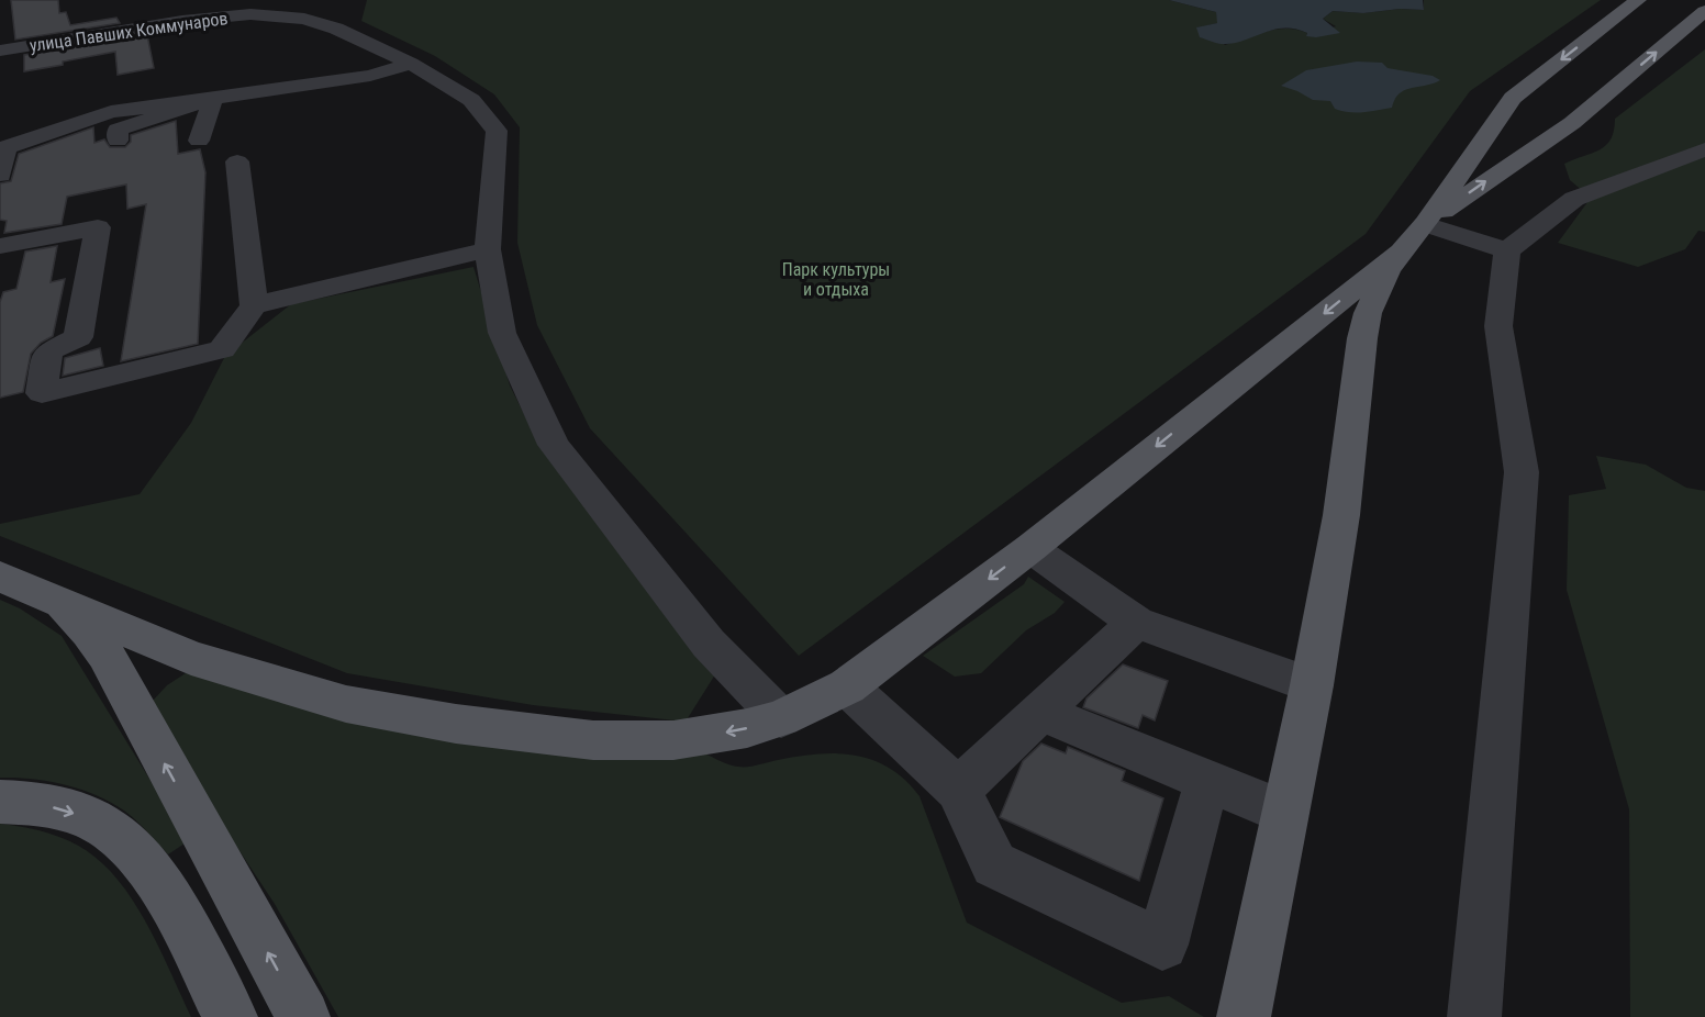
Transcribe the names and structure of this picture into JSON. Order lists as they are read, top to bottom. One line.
{"streets":{"street":["улица Павших Коммунаров"]},"parks":["Парк культуры и отдыха"]}
